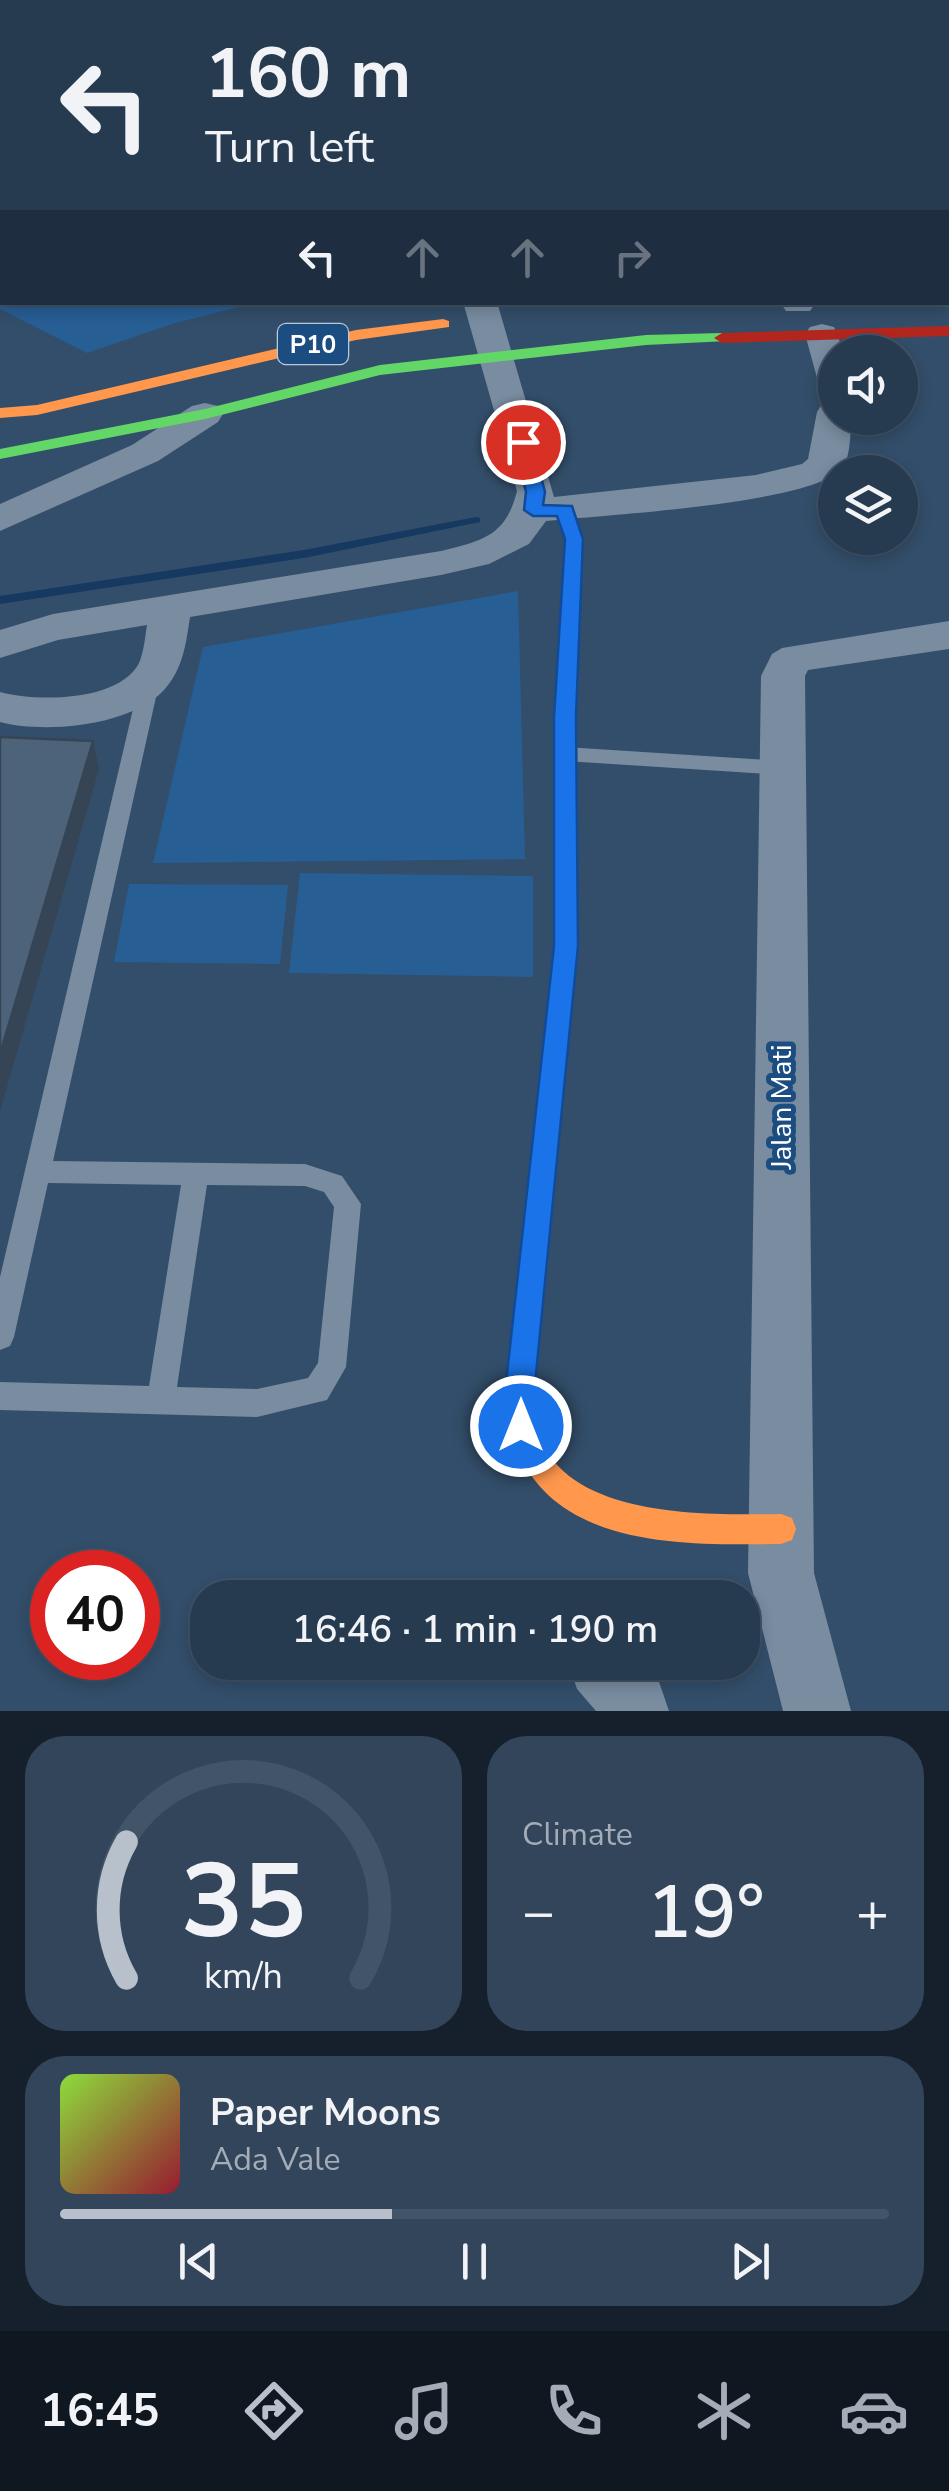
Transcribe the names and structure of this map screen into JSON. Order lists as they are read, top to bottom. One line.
{"streets":{"main road":["P10"],"street":["Jalan Mati"]},"page":{"turn":["160 m","Turn left"],"limit":"40","trip":"16:46 · 1 min · 190 m","tile":"Climate","heat":["−","19°","+"],"song":["Paper Moons","Ada Vale"],"tabs":"16:45","gauge":["35","km/h"]}}
